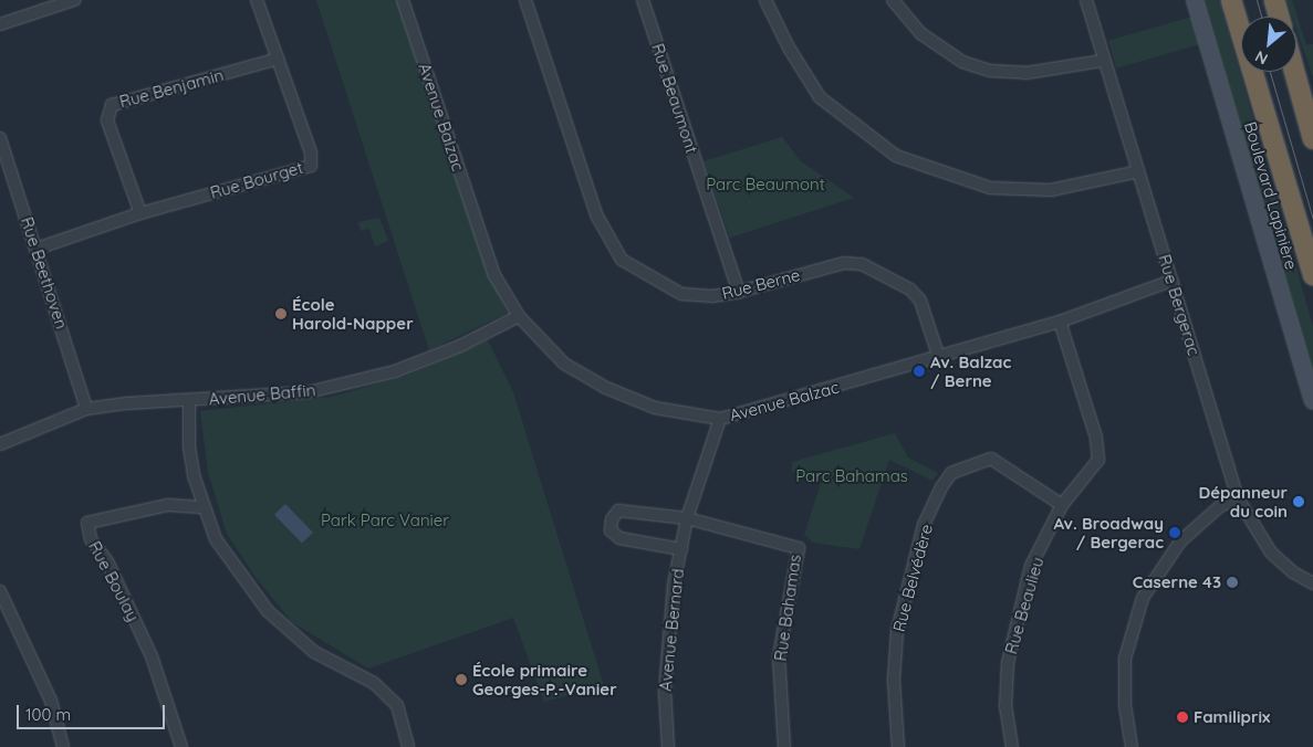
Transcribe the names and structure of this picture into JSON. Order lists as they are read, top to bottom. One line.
{"streets":{"main road":["Boulevard Lapinière"],"street":["Rue Benjamin","Rue Beaumont","Avenue Balzac","Rue Bourget","Rue Beethoven","Rue Berne","Rue Bergerac","Avenue Baffin","Rue Belvédère","Rue Boulay","Rue Beaulieu","Rue Bahamas","Avenue Bernard"]},"crossings":[["Rue Benjamin","Rue Bourget"],["Rue Beaumont","Rue Berne"],["Avenue Balzac","Rue Berne"],["Avenue Balzac","Rue Bergerac"],["Avenue Balzac","Avenue Baffin"],["Avenue Balzac","Rue Beaulieu"],["Avenue Balzac","Avenue Bernard"],["Rue Bourget","Rue Beethoven"],["Rue Beethoven","Avenue Baffin"],["Rue Belvédère","Rue Beaulieu"],["Rue Bahamas","Avenue Bernard"]],"parks":["Parc Beaumont","Parc Bahamas","Park Parc Vanier"],"places":["École Harold-Napper","Av. Balzac / Berne","Dépanneur du coin","Av. Broadway / Bergerac","Caserne 43","École primaire Georges-P.-Vanier","Familiprix"],"scale_bar":"100 m","north":"bottom left"}
